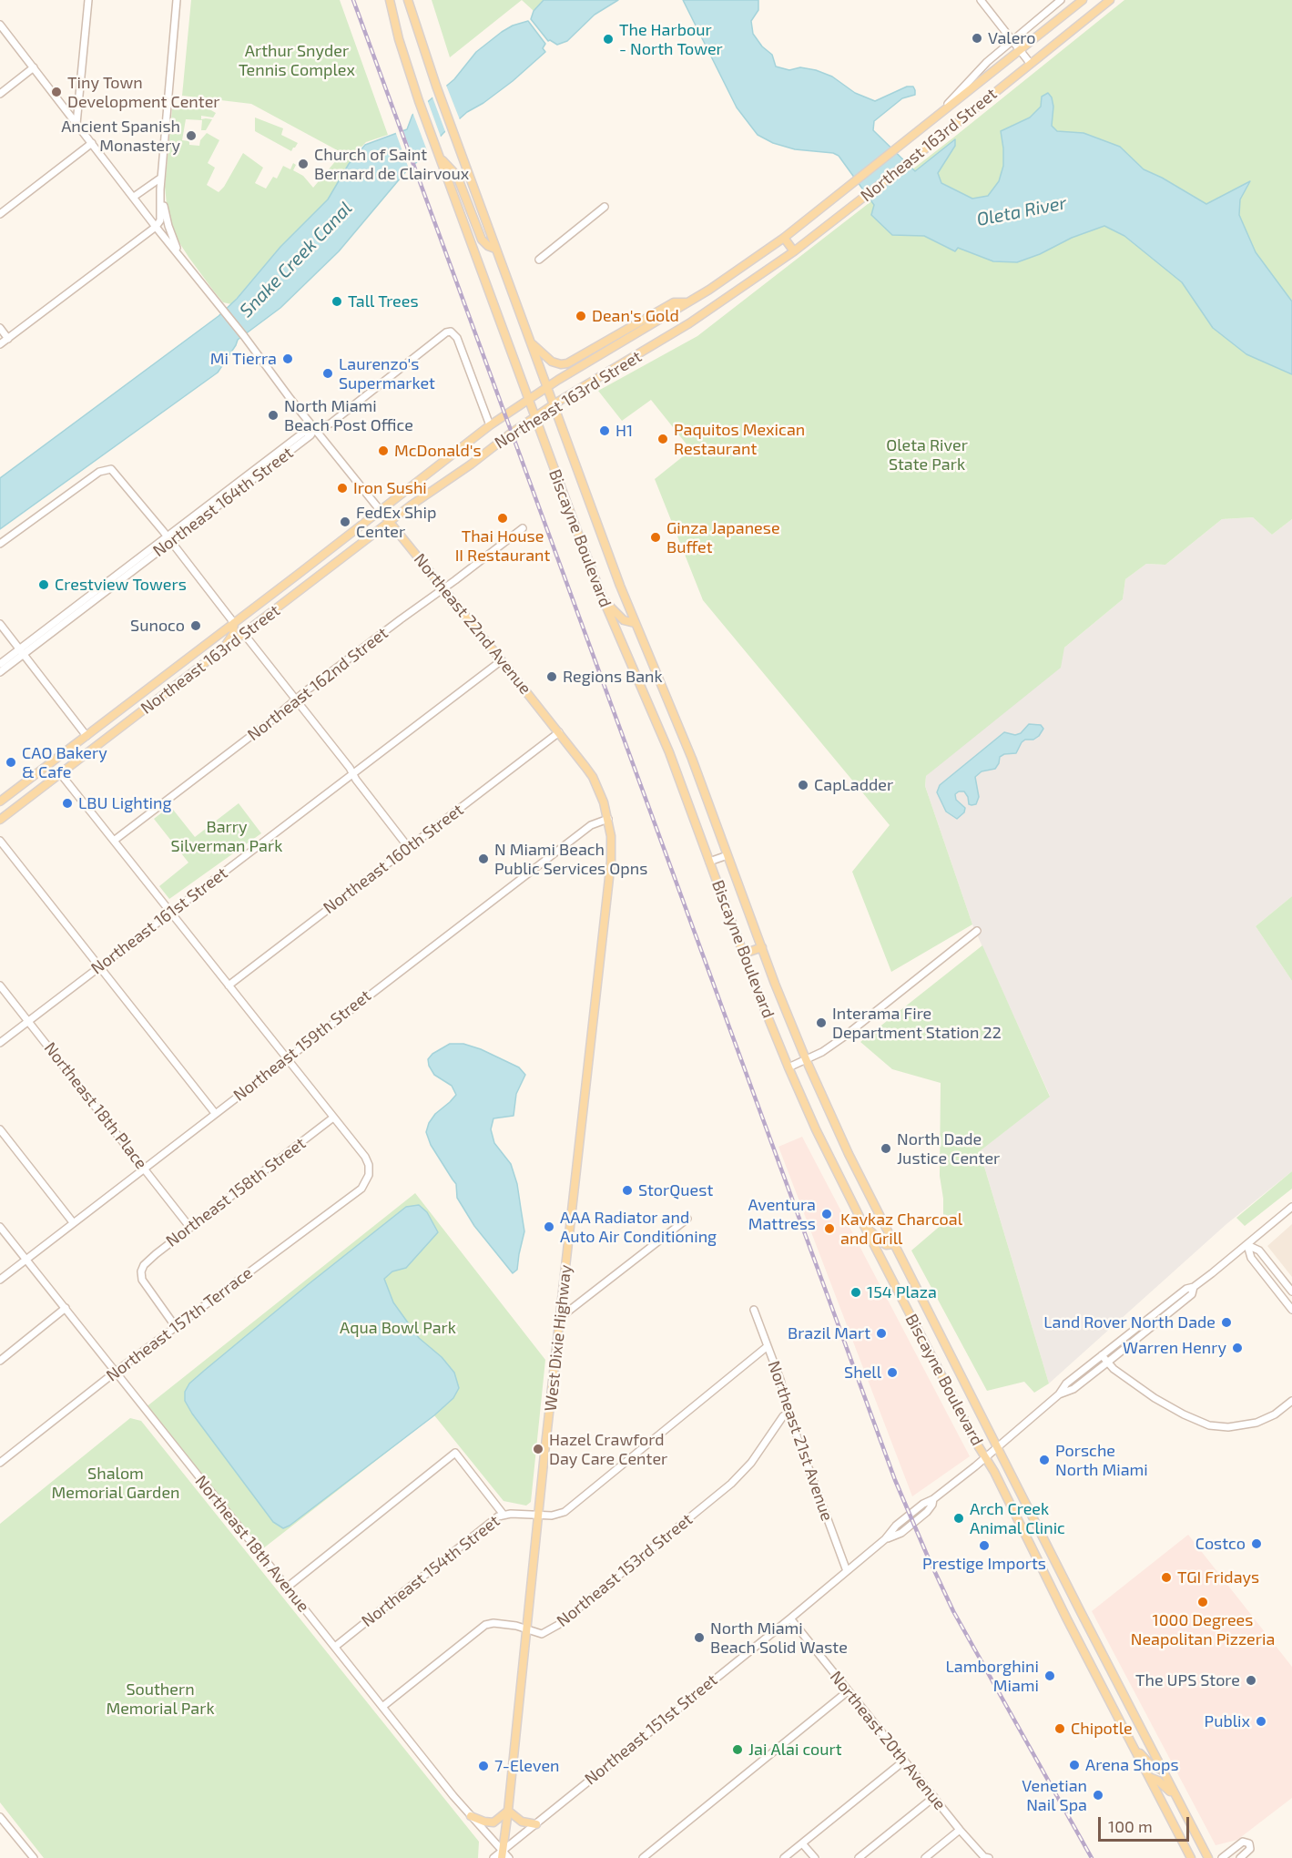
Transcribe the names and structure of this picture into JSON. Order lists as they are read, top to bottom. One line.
{"streets":{"main road":["Northeast 163rd Street","Biscayne Boulevard","Northeast 22nd Avenue","West Dixie Highway"],"street":["Northeast 164th Street","Northeast 162nd Street","Northeast 160th Street","Northeast 161st Street","Northeast 159th Street","Northeast 18th Place","Northeast 158th Street","Northeast 157th Terrace","Northeast 21st Avenue","Northeast 18th Avenue","Northeast 153rd Street","Northeast 154th Street","Northeast 151st Street","Northeast 20th Avenue"]},"crossings":[["Northeast 163rd Street","Northeast 164th Street"],["Northeast 163rd Street","Biscayne Boulevard"],["Northeast 163rd Street","Northeast 22nd Avenue"],["Northeast 164th Street","Northeast 22nd Avenue"],["Biscayne Boulevard","Northeast 151st Street"],["Northeast 22nd Avenue","Northeast 162nd Street"],["Northeast 22nd Avenue","Northeast 160th Street"],["Northeast 22nd Avenue","Northeast 161st Street"],["Northeast 22nd Avenue","Northeast 159th Street"],["Northeast 22nd Avenue","West Dixie Highway"],["Northeast 161st Street","Northeast 18th Place"],["Northeast 159th Street","Northeast 18th Place"],["Northeast 159th Street","West Dixie Highway"],["Northeast 159th Street","Northeast 18th Avenue"],["Northeast 18th Place","Northeast 158th Street"],["Northeast 158th Street","Northeast 157th Terrace"],["Northeast 157th Terrace","Northeast 18th Avenue"],["West Dixie Highway","Northeast 18th Avenue"],["West Dixie Highway","Northeast 153rd Street"],["West Dixie Highway","Northeast 154th Street"],["West Dixie Highway","Northeast 151st Street"],["Northeast 21st Avenue","Northeast 153rd Street"],["Northeast 21st Avenue","Northeast 154th Street"],["Northeast 21st Avenue","Northeast 151st Street"],["Northeast 18th Avenue","Northeast 153rd Street"],["Northeast 18th Avenue","Northeast 154th Street"],["Northeast 18th Avenue","Northeast 151st Street"],["Northeast 151st Street","Northeast 20th Avenue"]],"water":["Oleta River","Snake Creek Canal"],"parks":["Arthur Snyder Tennis Complex","Oleta River State Park","Barry Silverman Park","Aqua Bowl Park","Shalom Memorial Garden","Southern Memorial Park"],"places":["Valero","The Harbour - North Tower","Tiny Town Development Center","Ancient Spanish Monastery","Church of Saint Bernard de Clairvoux","Tall Trees","Dean's Gold","Mi Tierra","Laurenzo's Supermarket","North Miami Beach Post Office","H1","Paquitos Mexican Restaurant","McDonald's","Iron Sushi","Thai House II Restaurant","FedEx Ship Center","Ginza Japanese Buffet","Crestview Towers","Sunoco","Regions Bank","CAO Bakery & Cafe","CapLadder","LBU Lighting","N Miami Beach Public Services Opns","Interama Fire Department Station 22","North Dade Justice Center","StorQuest","Aventura Mattress","AAA Radiator and Auto Air Conditioning","Kavkaz Charcoal and Grill","154 Plaza","Land Rover North Dade","Brazil Mart","Warren Henry","Shell","Hazel Crawford Day Care Center","Porsche North Miami","Arch Creek Animal Clinic","Costco","Prestige Imports","TGI Fridays","1000 Degrees Neapolitan Pizzeria","North Miami Beach Solid Waste","Lamborghini Miami","The UPS Store","Publix","Chipotle","Jai Alai court","Arena Shops","7-Eleven","Venetian Nail Spa"],"scale_bar":"100 m"}
